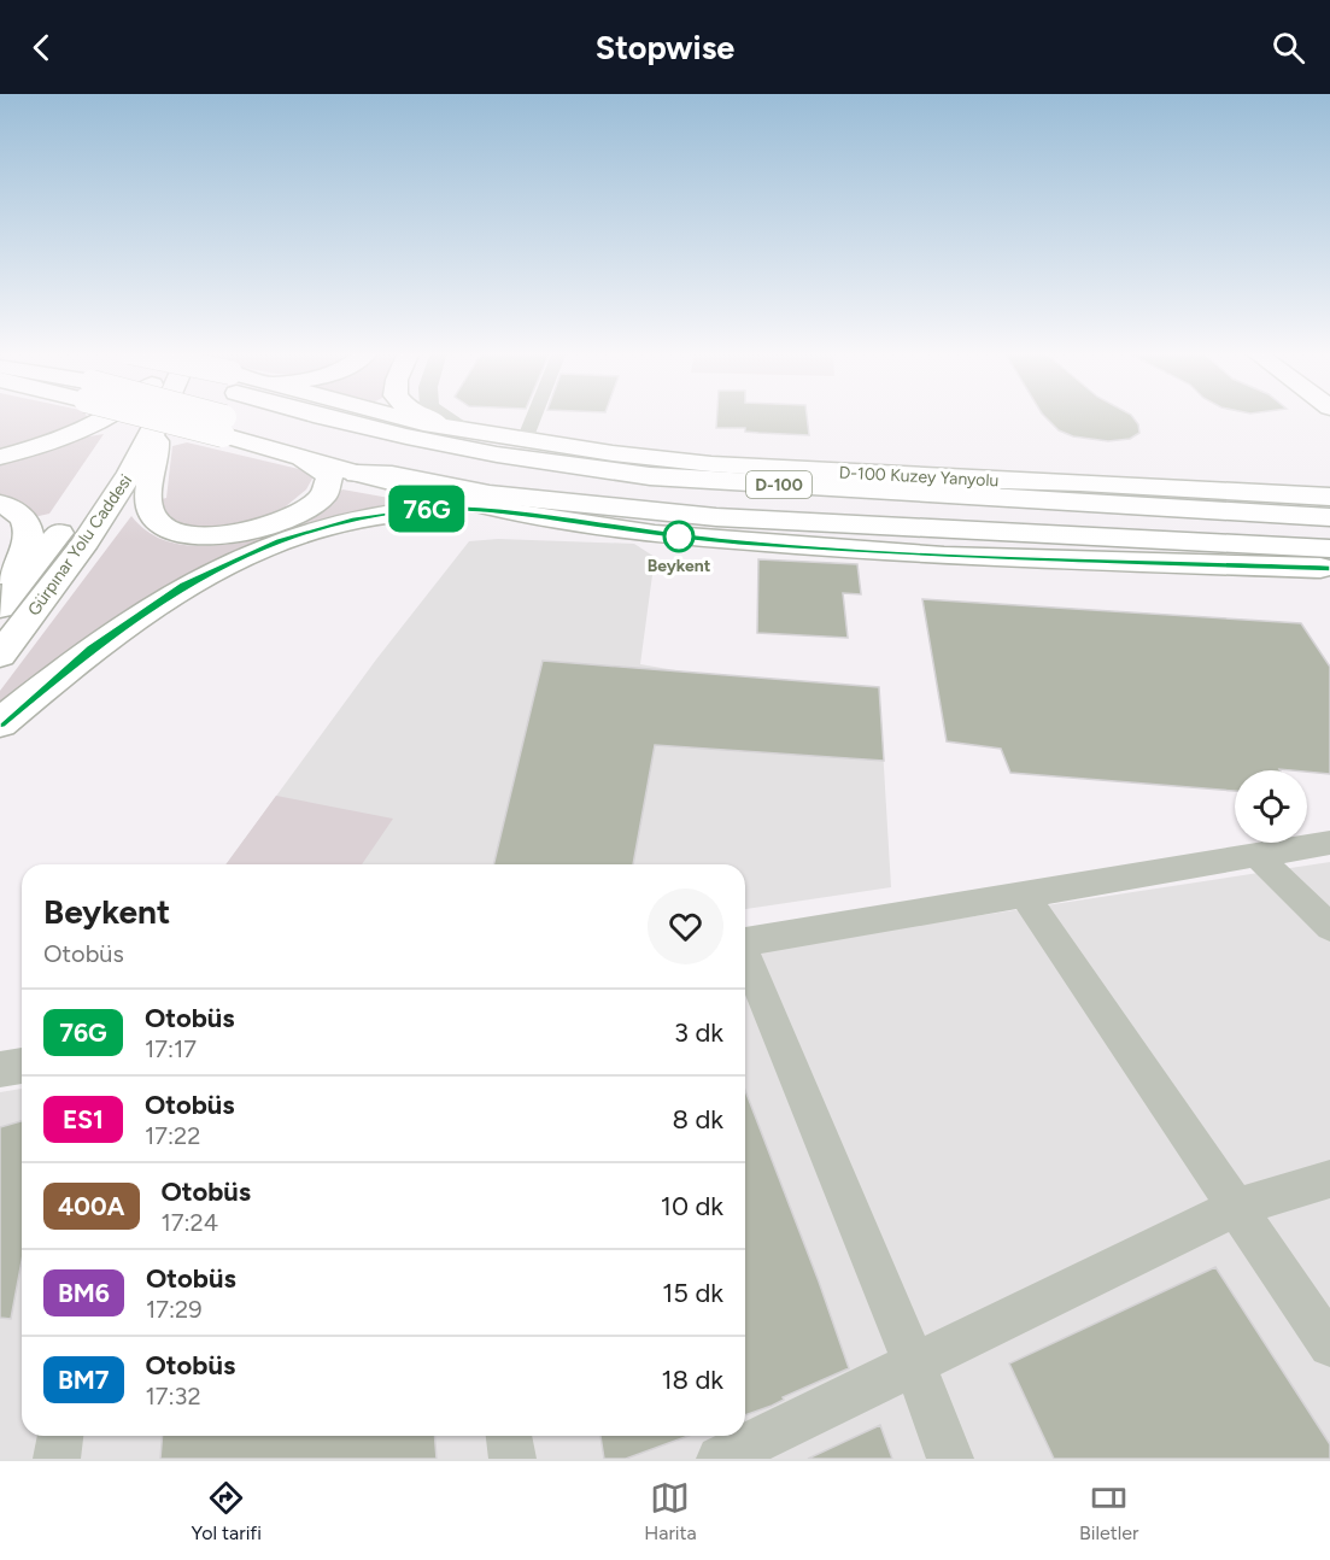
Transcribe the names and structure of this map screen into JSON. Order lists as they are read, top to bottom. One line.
{"streets":{"main road":["D-100 Kuzey Yanyolu","D-100","Gürpınar Yolu Caddesi"]},"places":["Beykent"],"lines":["bus line 76G"],"page":{"header":"Stopwise","on_map":"76G","heading":["Beykent","Otobüs"],"list":[{"mark":"76G","name":"Otobüs","note":"17:17","value":"3 dk"},{"mark":"ES1","name":"Otobüs","note":"17:22","value":"8 dk"},{"mark":"400A","name":"Otobüs","note":"17:24","value":"10 dk"},{"mark":"BM6","name":"Otobüs","note":"17:29","value":"15 dk"},{"mark":"BM7","name":"Otobüs","note":"17:32","value":"18 dk"}],"tabs":["Yol tarifi","Harita","Biletler"]}}
